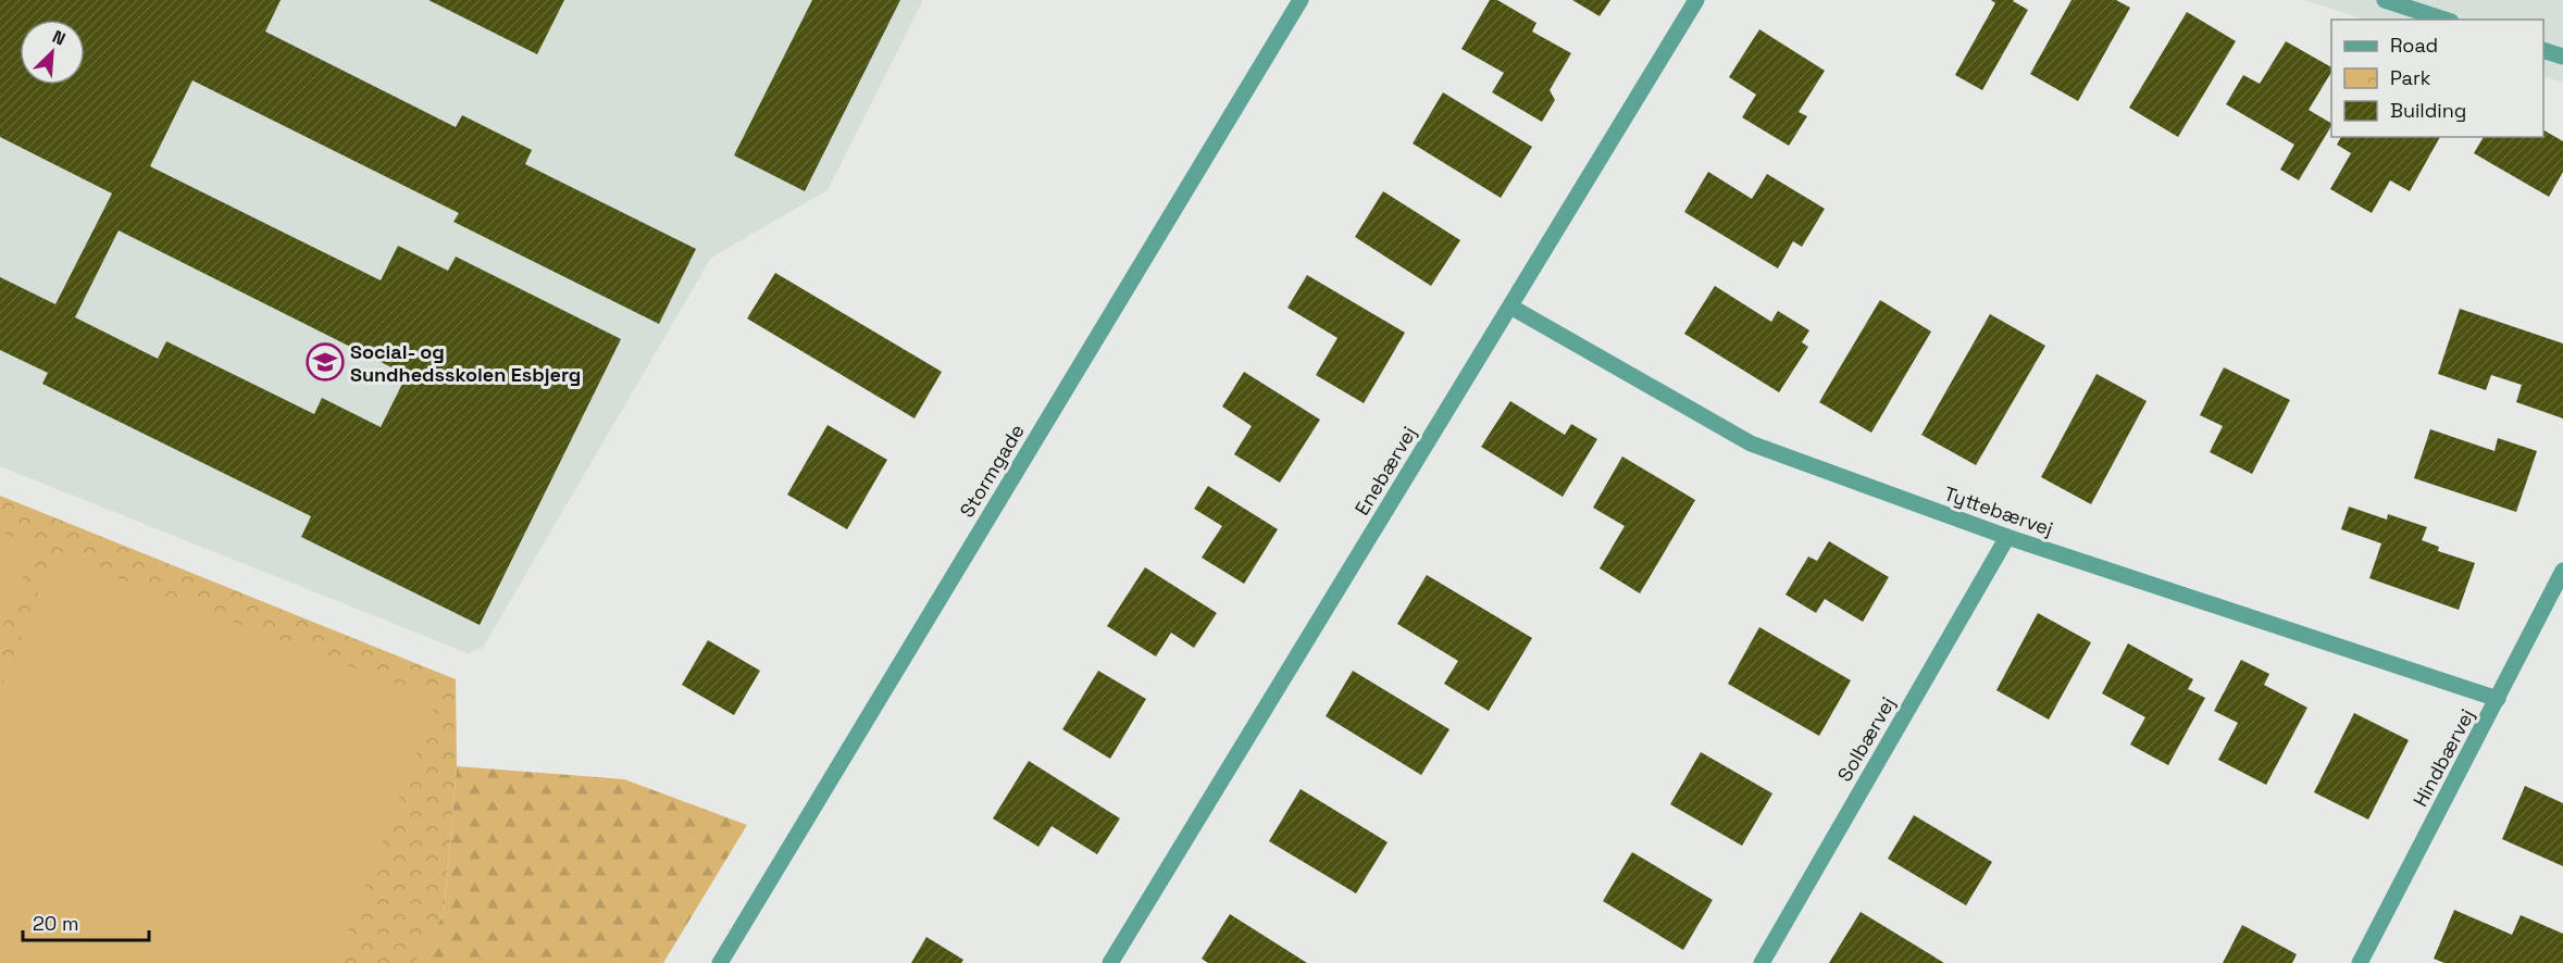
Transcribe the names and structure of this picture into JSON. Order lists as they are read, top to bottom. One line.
{"streets":{"street":["Stormgade","Enebærvej","Tyttebærvej","Solbærvej","Hindbærvej"]},"crossings":[["Enebærvej","Tyttebærvej"],["Tyttebærvej","Solbærvej"],["Tyttebærvej","Hindbærvej"]],"places":{"school or university":["Social- og Sundhedsskolen Esbjerg"]},"legend":["Road","Park","Building"],"scale_bar":"20 m","north":"top right"}
